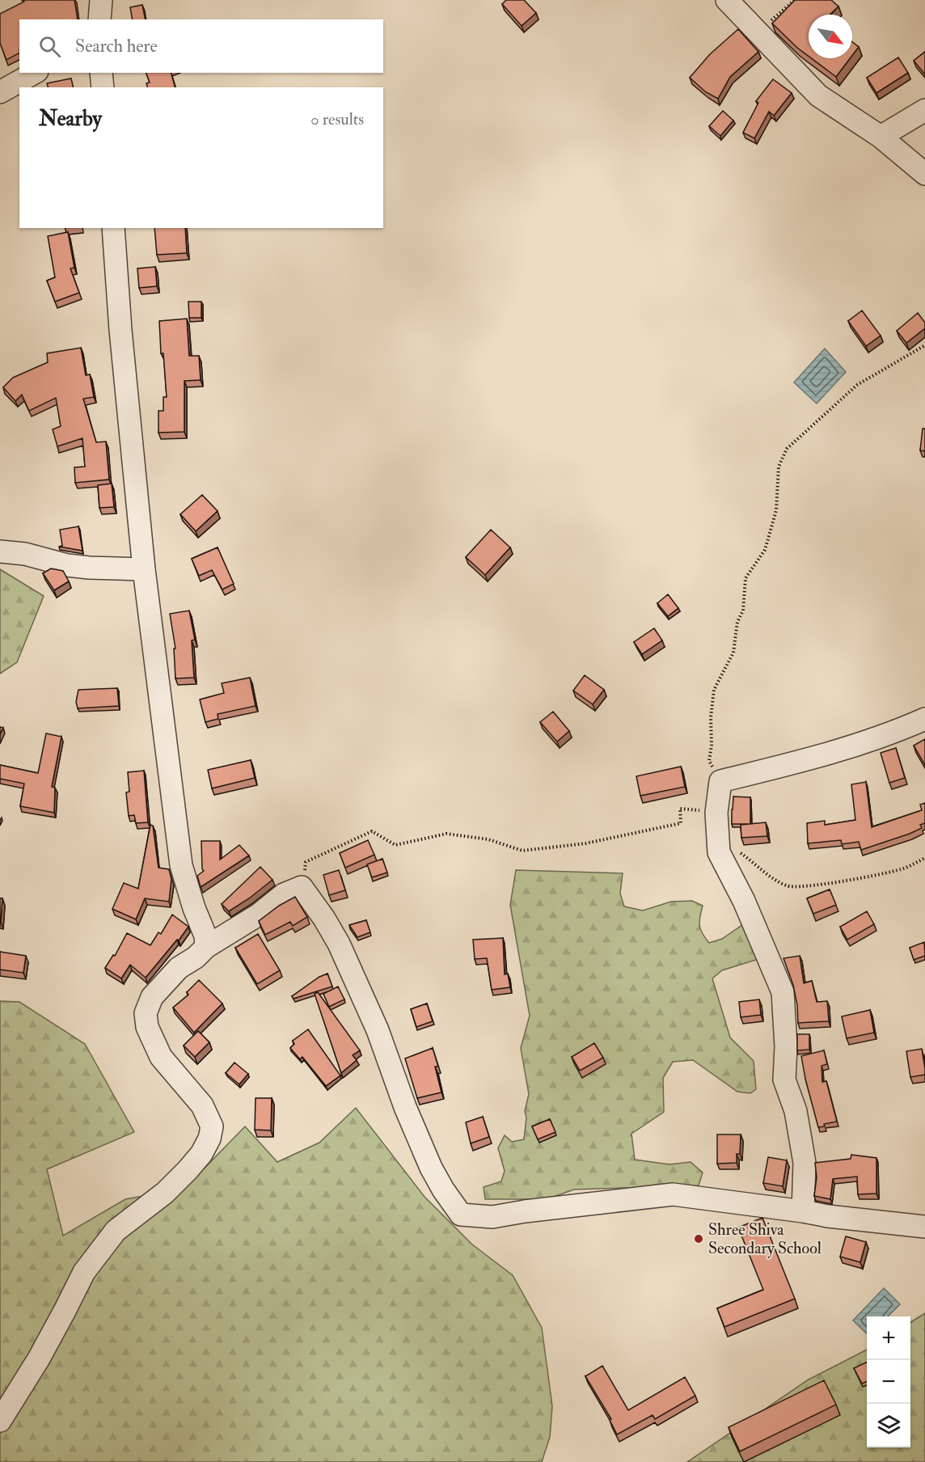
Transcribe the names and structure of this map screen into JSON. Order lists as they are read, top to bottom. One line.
{"places":["Shree Shiva Secondary School"],"north":"bottom right","page":{"search":"Search here","heading":["Nearby","0 results"],"map_buttons":["+","−"]}}
